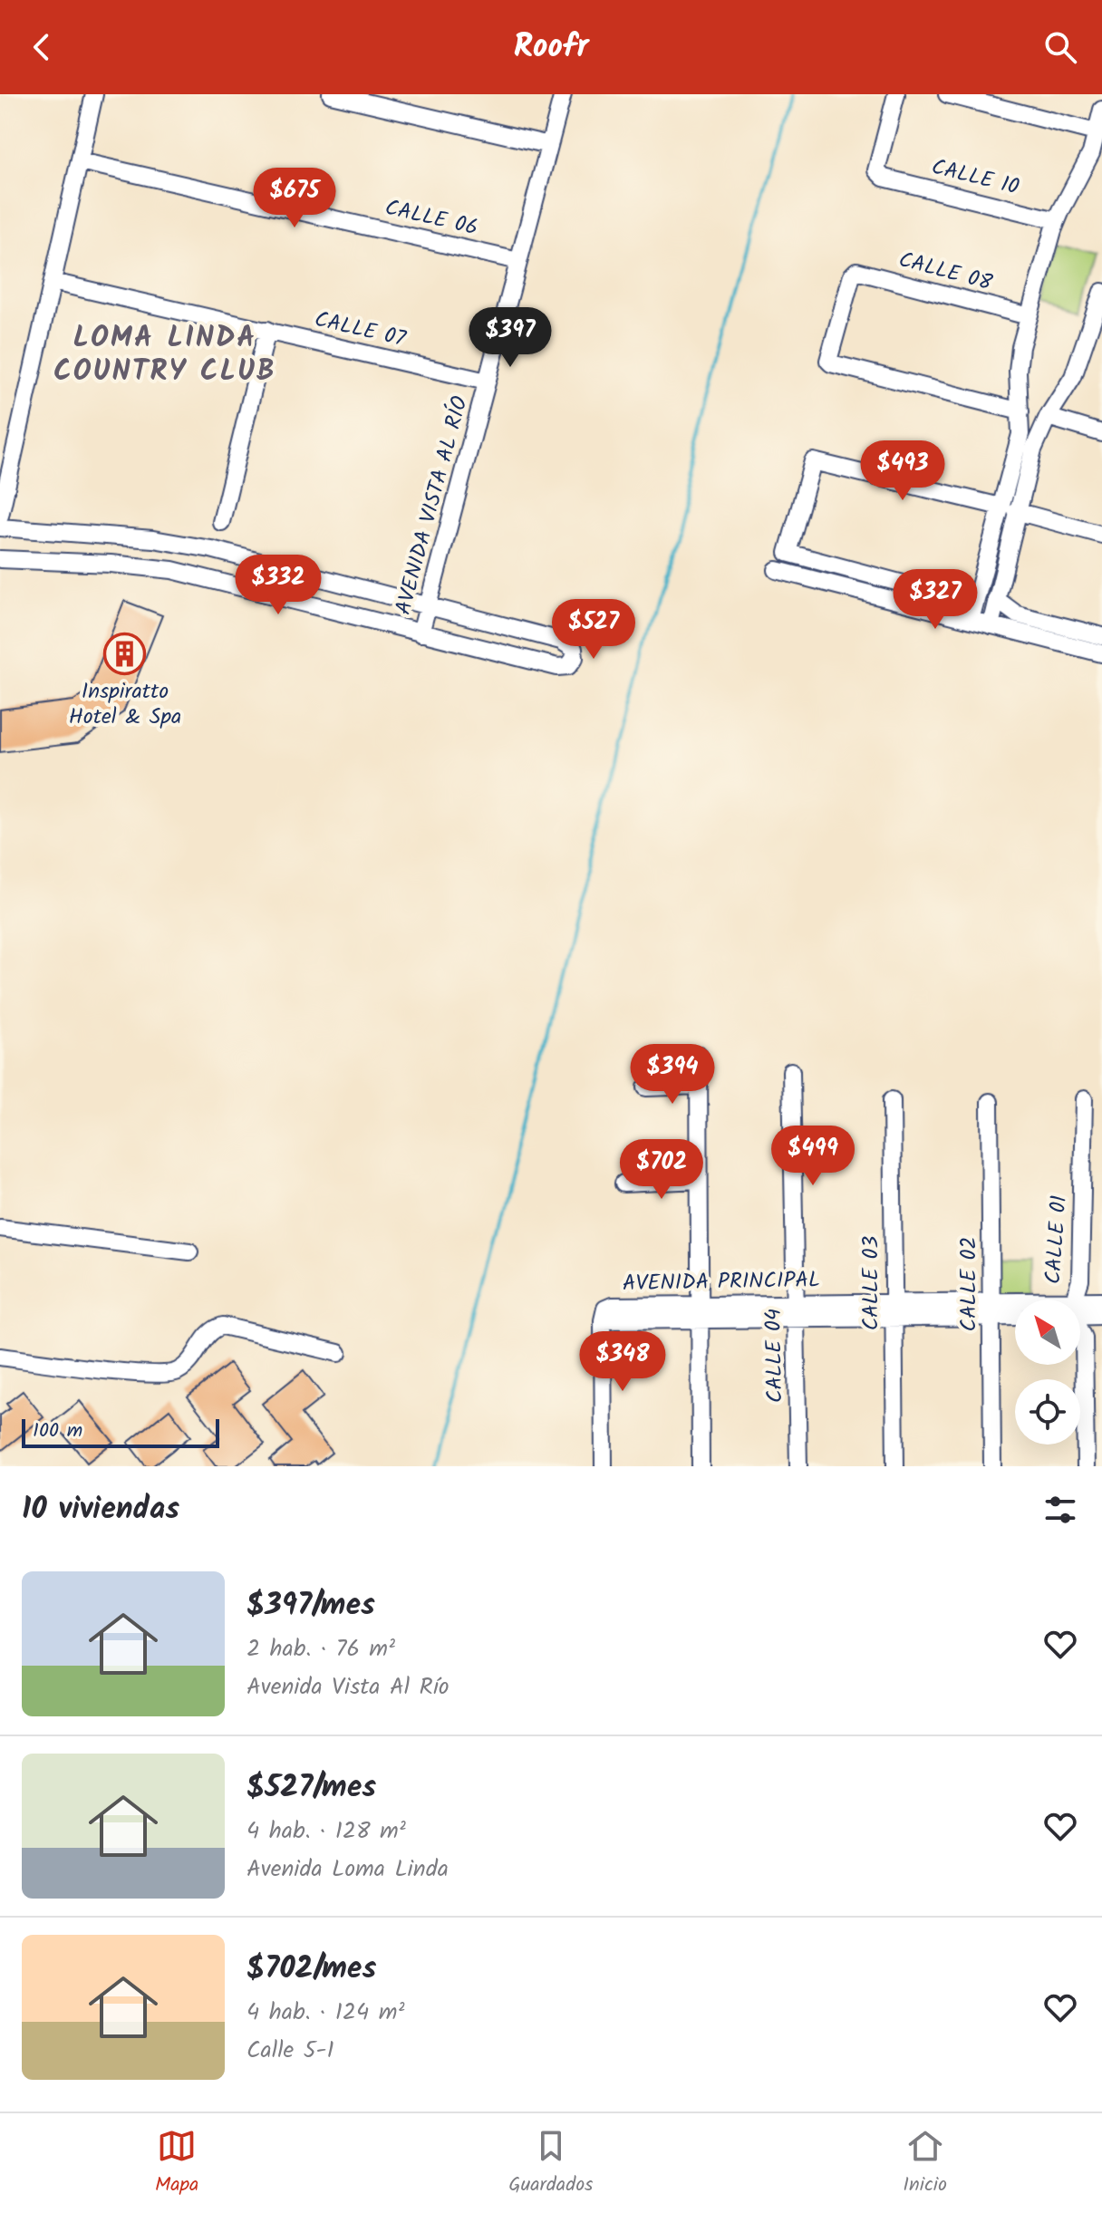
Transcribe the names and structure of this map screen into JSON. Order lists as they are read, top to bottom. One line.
{"streets":{"street":["CALLE 10","CALLE 06","CALLE 08","CALLE 07","AVENIDA VISTA AL RÍO","CALLE 01","AVENIDA PRINCIPAL","CALLE 03","CALLE 02","CALLE 04"]},"crossings":[["CALLE 06","AVENIDA VISTA AL RÍO"],["CALLE 07","AVENIDA VISTA AL RÍO"],["AVENIDA PRINCIPAL","CALLE 03"],["AVENIDA PRINCIPAL","CALLE 02"],["AVENIDA PRINCIPAL","CALLE 04"]],"districts":["LOMA LINDA COUNTRY CLUB"],"places":{"building":["Inspiratto Hotel & Spa"]},"scale_bar":"100 m","north":"top left","page":{"header":"Roofr","price":["$675","$397","$493","$332","$327","$527","$394","$499","$702","$348"],"scale":"100 m","heading":"10 viviendas","list":[{"name":"$397/mes","note":"2 hab. · 76 m² · Avenida Vista Al Río"},{"name":"$527/mes","note":"4 hab. · 128 m² · Avenida Loma Linda"},{"name":"$702/mes","note":"4 hab. · 124 m² · Calle 5-1"}],"tabs":["Mapa","Guardados","Inicio"]}}
